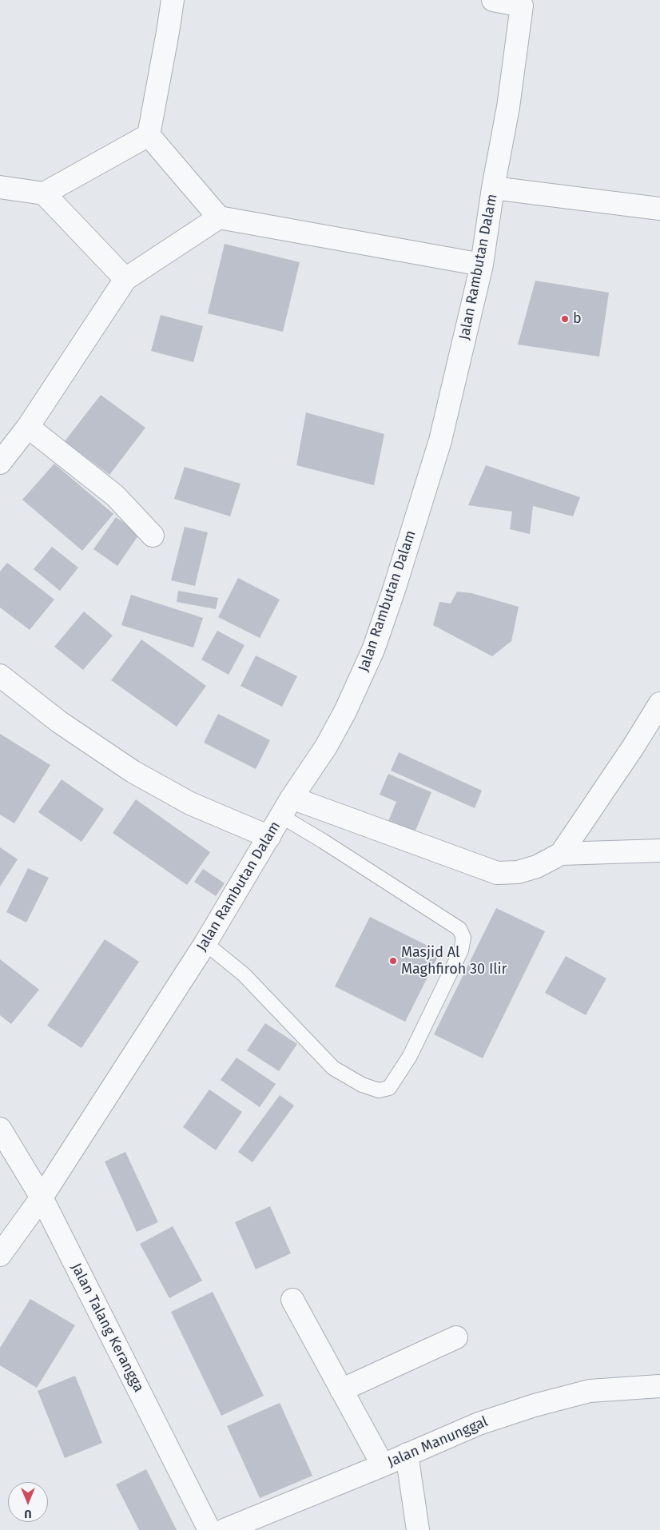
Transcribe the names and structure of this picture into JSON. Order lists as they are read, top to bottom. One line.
{"streets":{"street":["Jalan Rambutan Dalam","Jalan Talang Kerangga","Jalan Manunggal"]},"crossings":[["Jalan Rambutan Dalam","Jalan Talang Kerangga"]],"places":["b","Masjid Al Maghfiroh 30 Ilir"],"north":"bottom"}
